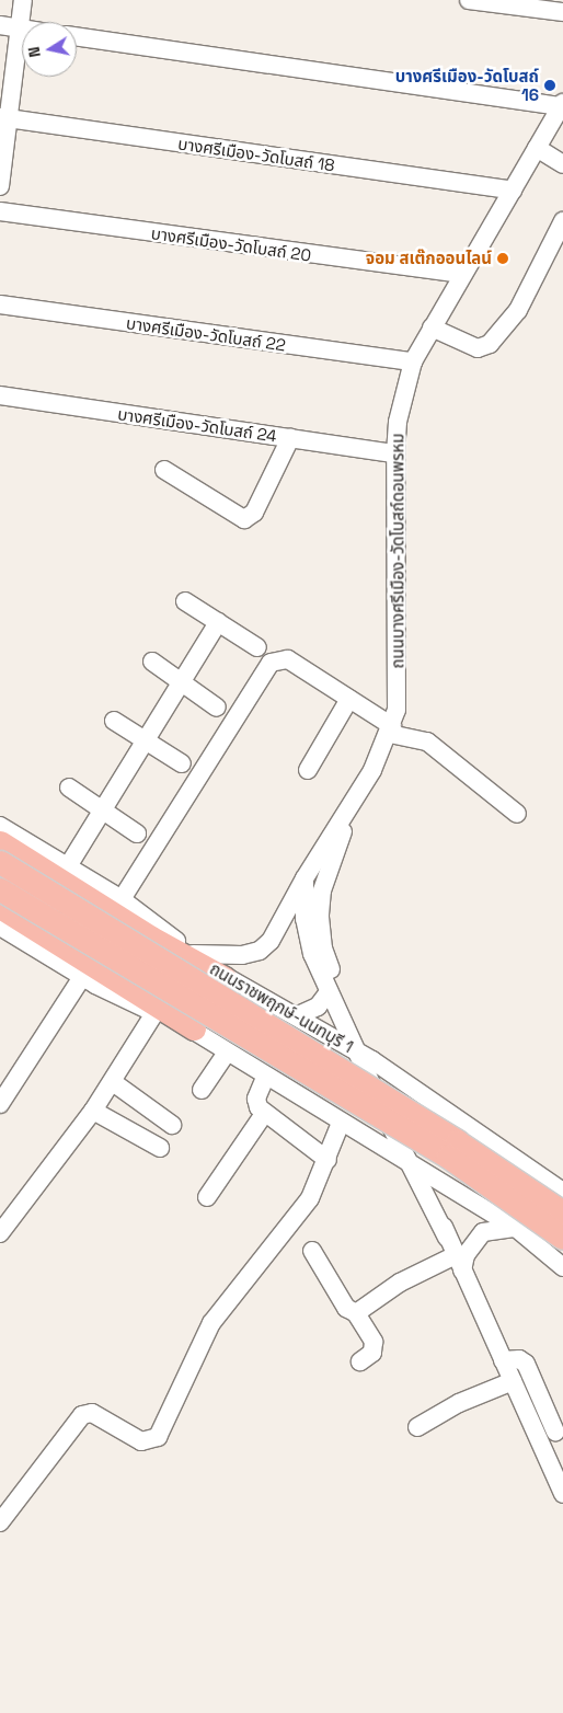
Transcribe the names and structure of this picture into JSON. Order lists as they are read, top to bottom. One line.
{"streets":{"main road":["ถนนราชพฤกษ์-นนทบุรี 1"],"street":["บางศรีเมือง-วัดโบสถ์ 18","บางศรีเมือง-วัดโบสถ์ 20","บางศรีเมือง-วัดโบสถ์ 22","บางศรีเมือง-วัดโบสถ์ 24","ถนนบางศรีเมือง-วัดโบสถ์ดอนพรหม"]},"crossings":[["บางศรีเมือง-วัดโบสถ์ 18","ถนนบางศรีเมือง-วัดโบสถ์ดอนพรหม"],["บางศรีเมือง-วัดโบสถ์ 20","ถนนบางศรีเมือง-วัดโบสถ์ดอนพรหม"],["บางศรีเมือง-วัดโบสถ์ 22","ถนนบางศรีเมือง-วัดโบสถ์ดอนพรหม"],["บางศรีเมือง-วัดโบสถ์ 24","ถนนบางศรีเมือง-วัดโบสถ์ดอนพรหม"],["ถนนบางศรีเมือง-วัดโบสถ์ดอนพรหม","ถนนราชพฤกษ์-นนทบุรี 1"]],"places":["บางศรีเมือง-วัดโบสถ์ 16","จอม สเต๊กออนไลน์"],"north":"left"}
